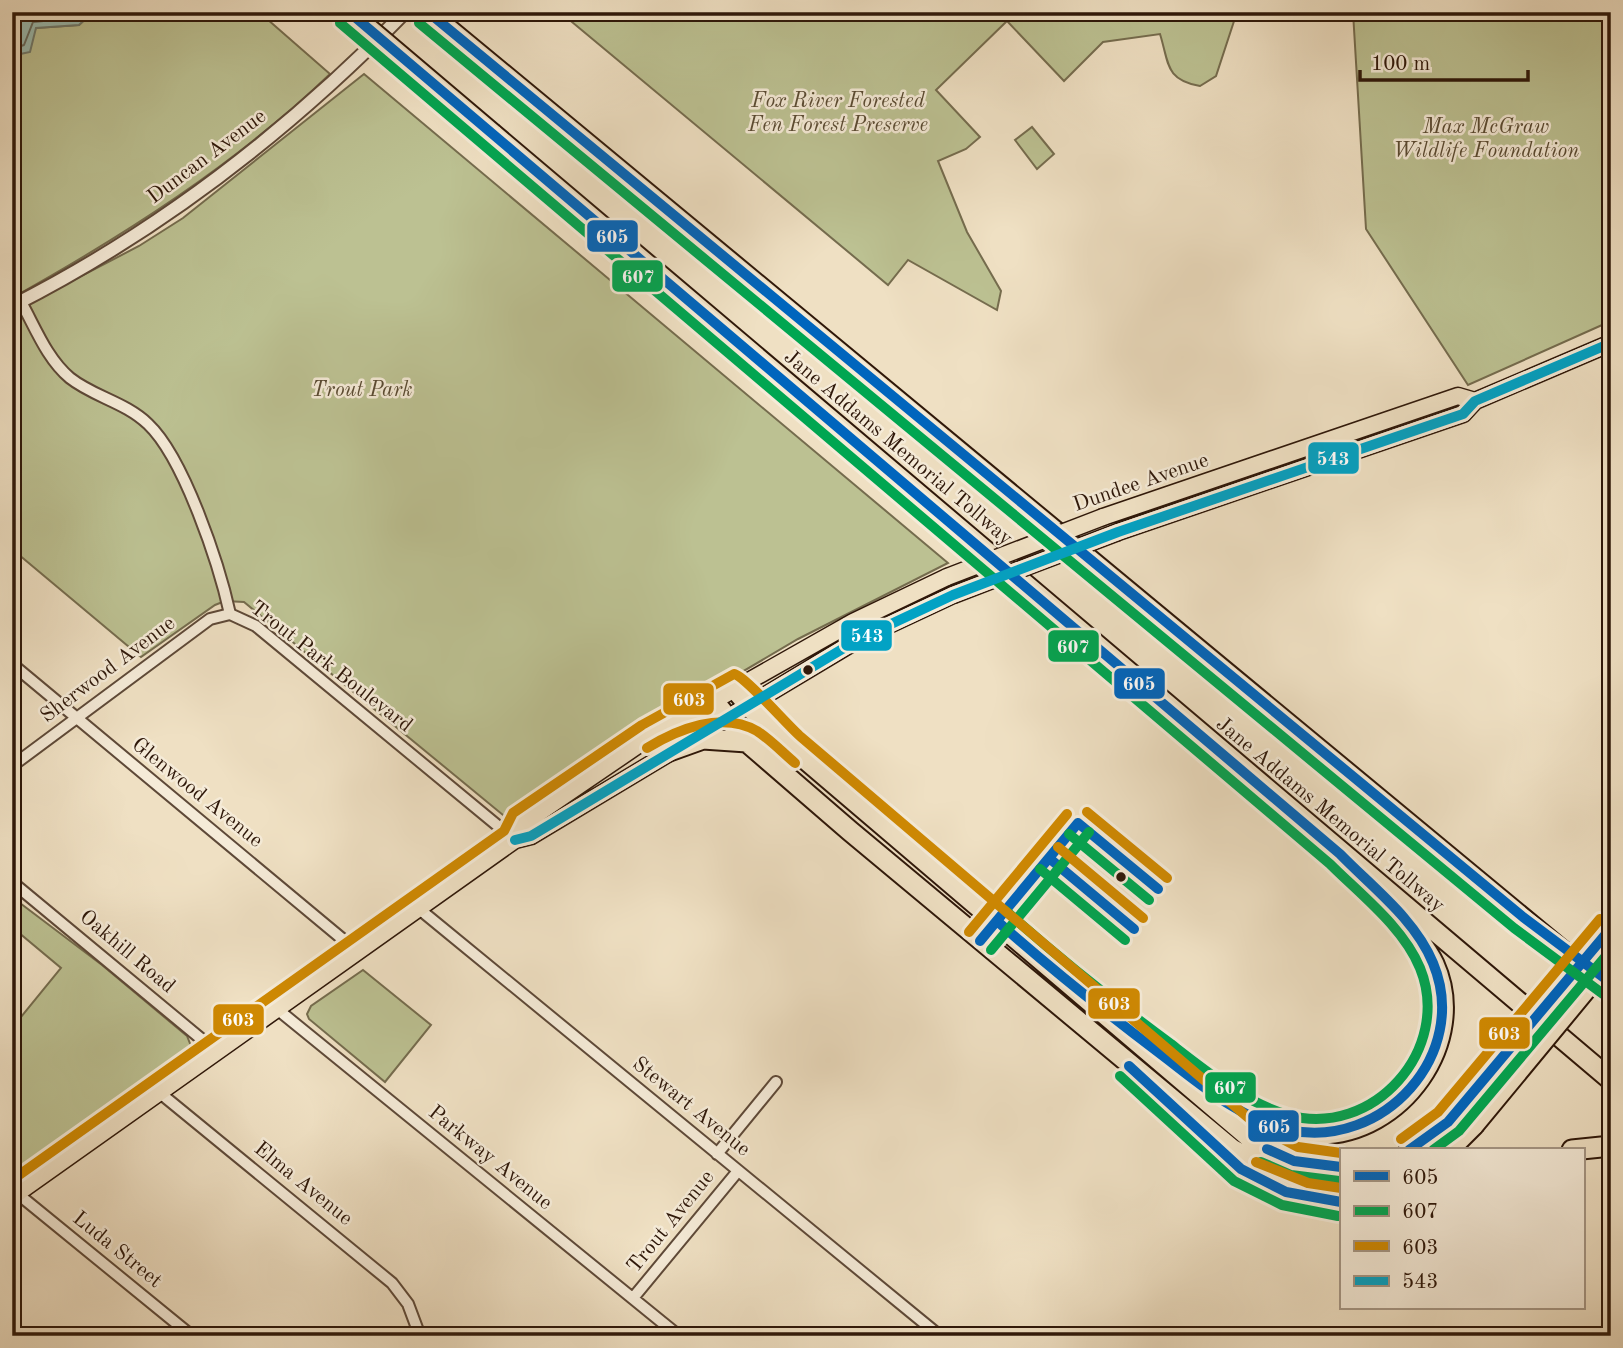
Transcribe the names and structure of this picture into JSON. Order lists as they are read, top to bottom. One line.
{"streets":{"highway":["Jane Addams Memorial Tollway"],"main road":["Dundee Avenue"],"street":["Duncan Avenue","Trout Park Boulevard","Sherwood Avenue","Glenwood Avenue","Oakhill Road","Stewart Avenue","Parkway Avenue","Elma Avenue","Trout Avenue","Luda Street"]},"crossings":[["Duncan Avenue","Trout Park Boulevard"],["Dundee Avenue","Trout Park Boulevard"],["Dundee Avenue","Glenwood Avenue"],["Dundee Avenue","Oakhill Road"],["Dundee Avenue","Stewart Avenue"],["Dundee Avenue","Parkway Avenue"],["Dundee Avenue","Elma Avenue"],["Dundee Avenue","Luda Street"],["Trout Park Boulevard","Sherwood Avenue"],["Sherwood Avenue","Glenwood Avenue"],["Stewart Avenue","Trout Avenue"],["Parkway Avenue","Trout Avenue"]],"parks":["Fox River Forested Fen Forest Preserve","Max McGraw Wildlife Foundation","Trout Park"],"lines":["transit line 605","transit line 607","transit line 543","transit line 603"],"legend":["605","607","603","543"],"scale_bar":"100 m"}
